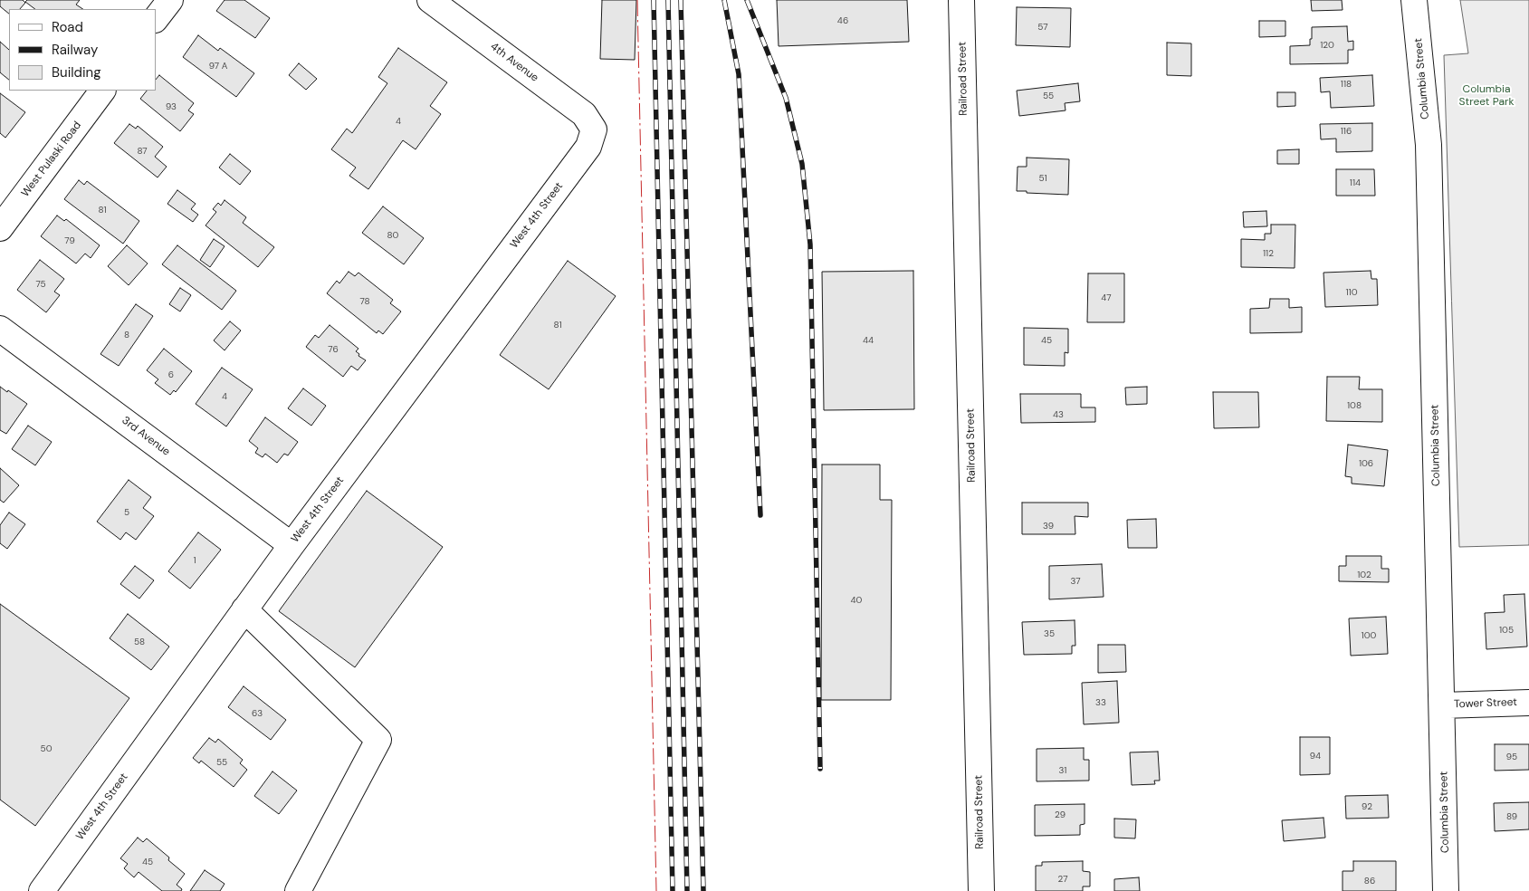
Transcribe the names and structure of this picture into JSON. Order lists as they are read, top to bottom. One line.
{"streets":{"street":["4th Avenue","Railroad Street","Columbia Street","West Pulaski Road","West 4th Street","3rd Avenue","Tower Street"]},"crossings":[["4th Avenue","West 4th Street"],["Columbia Street","Tower Street"],["West 4th Street","3rd Avenue"]],"parks":["Columbia Street Park"],"house_numbers":["46","57","120","97 A","118","55","93","4","116","87","51","114","81","80","79","112","75","110","47","78","81","8","44","45","76","6","4","108","43","106","5","39","1","102","37","40","105","35","100","58","33","63","50","94","95","55","31","92","29","89","45","27","86"],"legend":["Road","Railway","Building"]}
